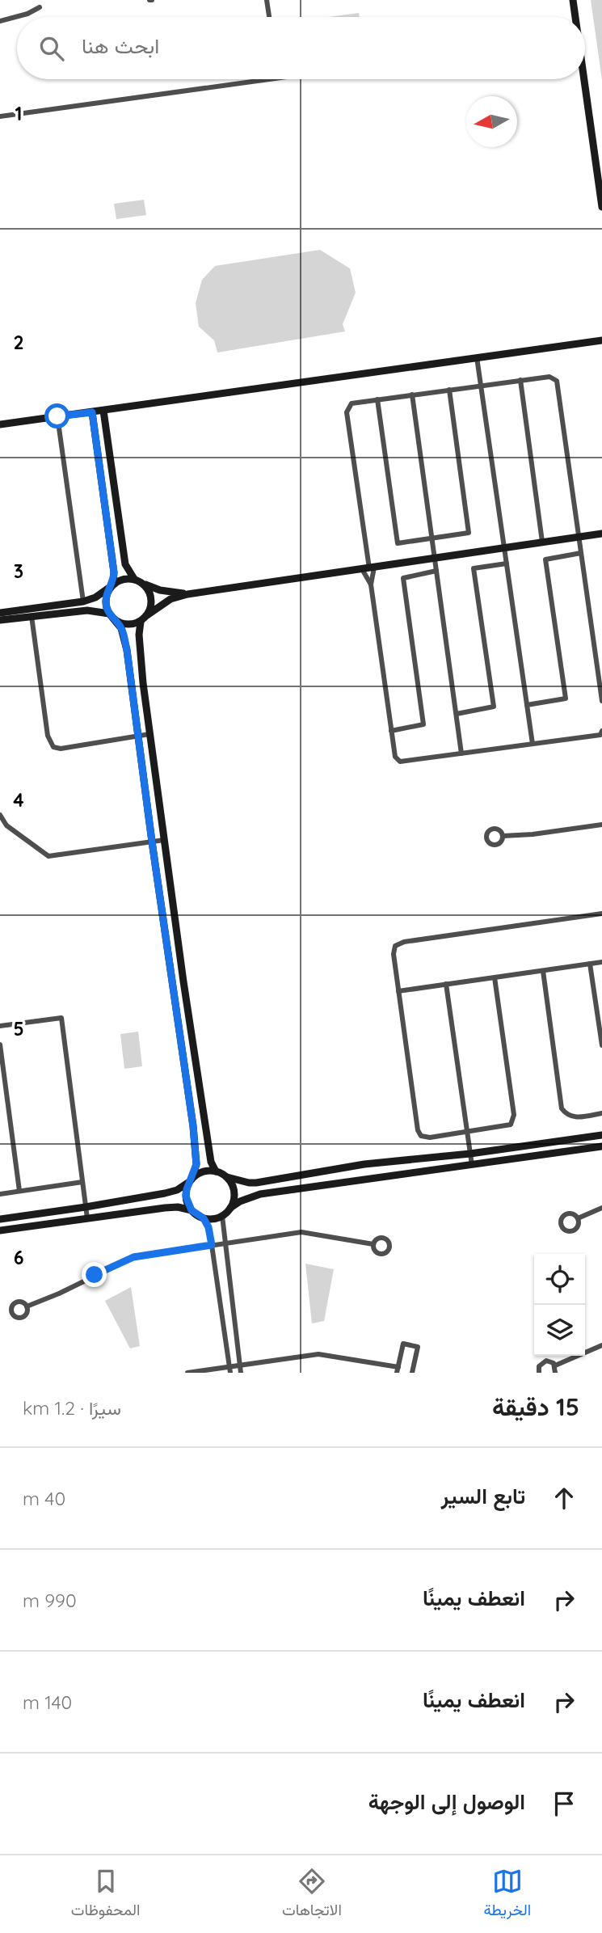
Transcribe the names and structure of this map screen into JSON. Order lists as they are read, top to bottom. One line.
{"north":"left","page":{"search":"ابحث هنا","heading":["15 دقيقة","سيرًا · 1.2 km"],"list":[["تابع السير","40 m"],["انعطف يمينًا","990 m"],["انعطف يمينًا","140 m"],"الوصول إلى الوجهة"],"nav":["الخريطة","الاتجاهات","المحفوظات"]},"grid":{"rows":["1","2","3","4","5","6"]}}
